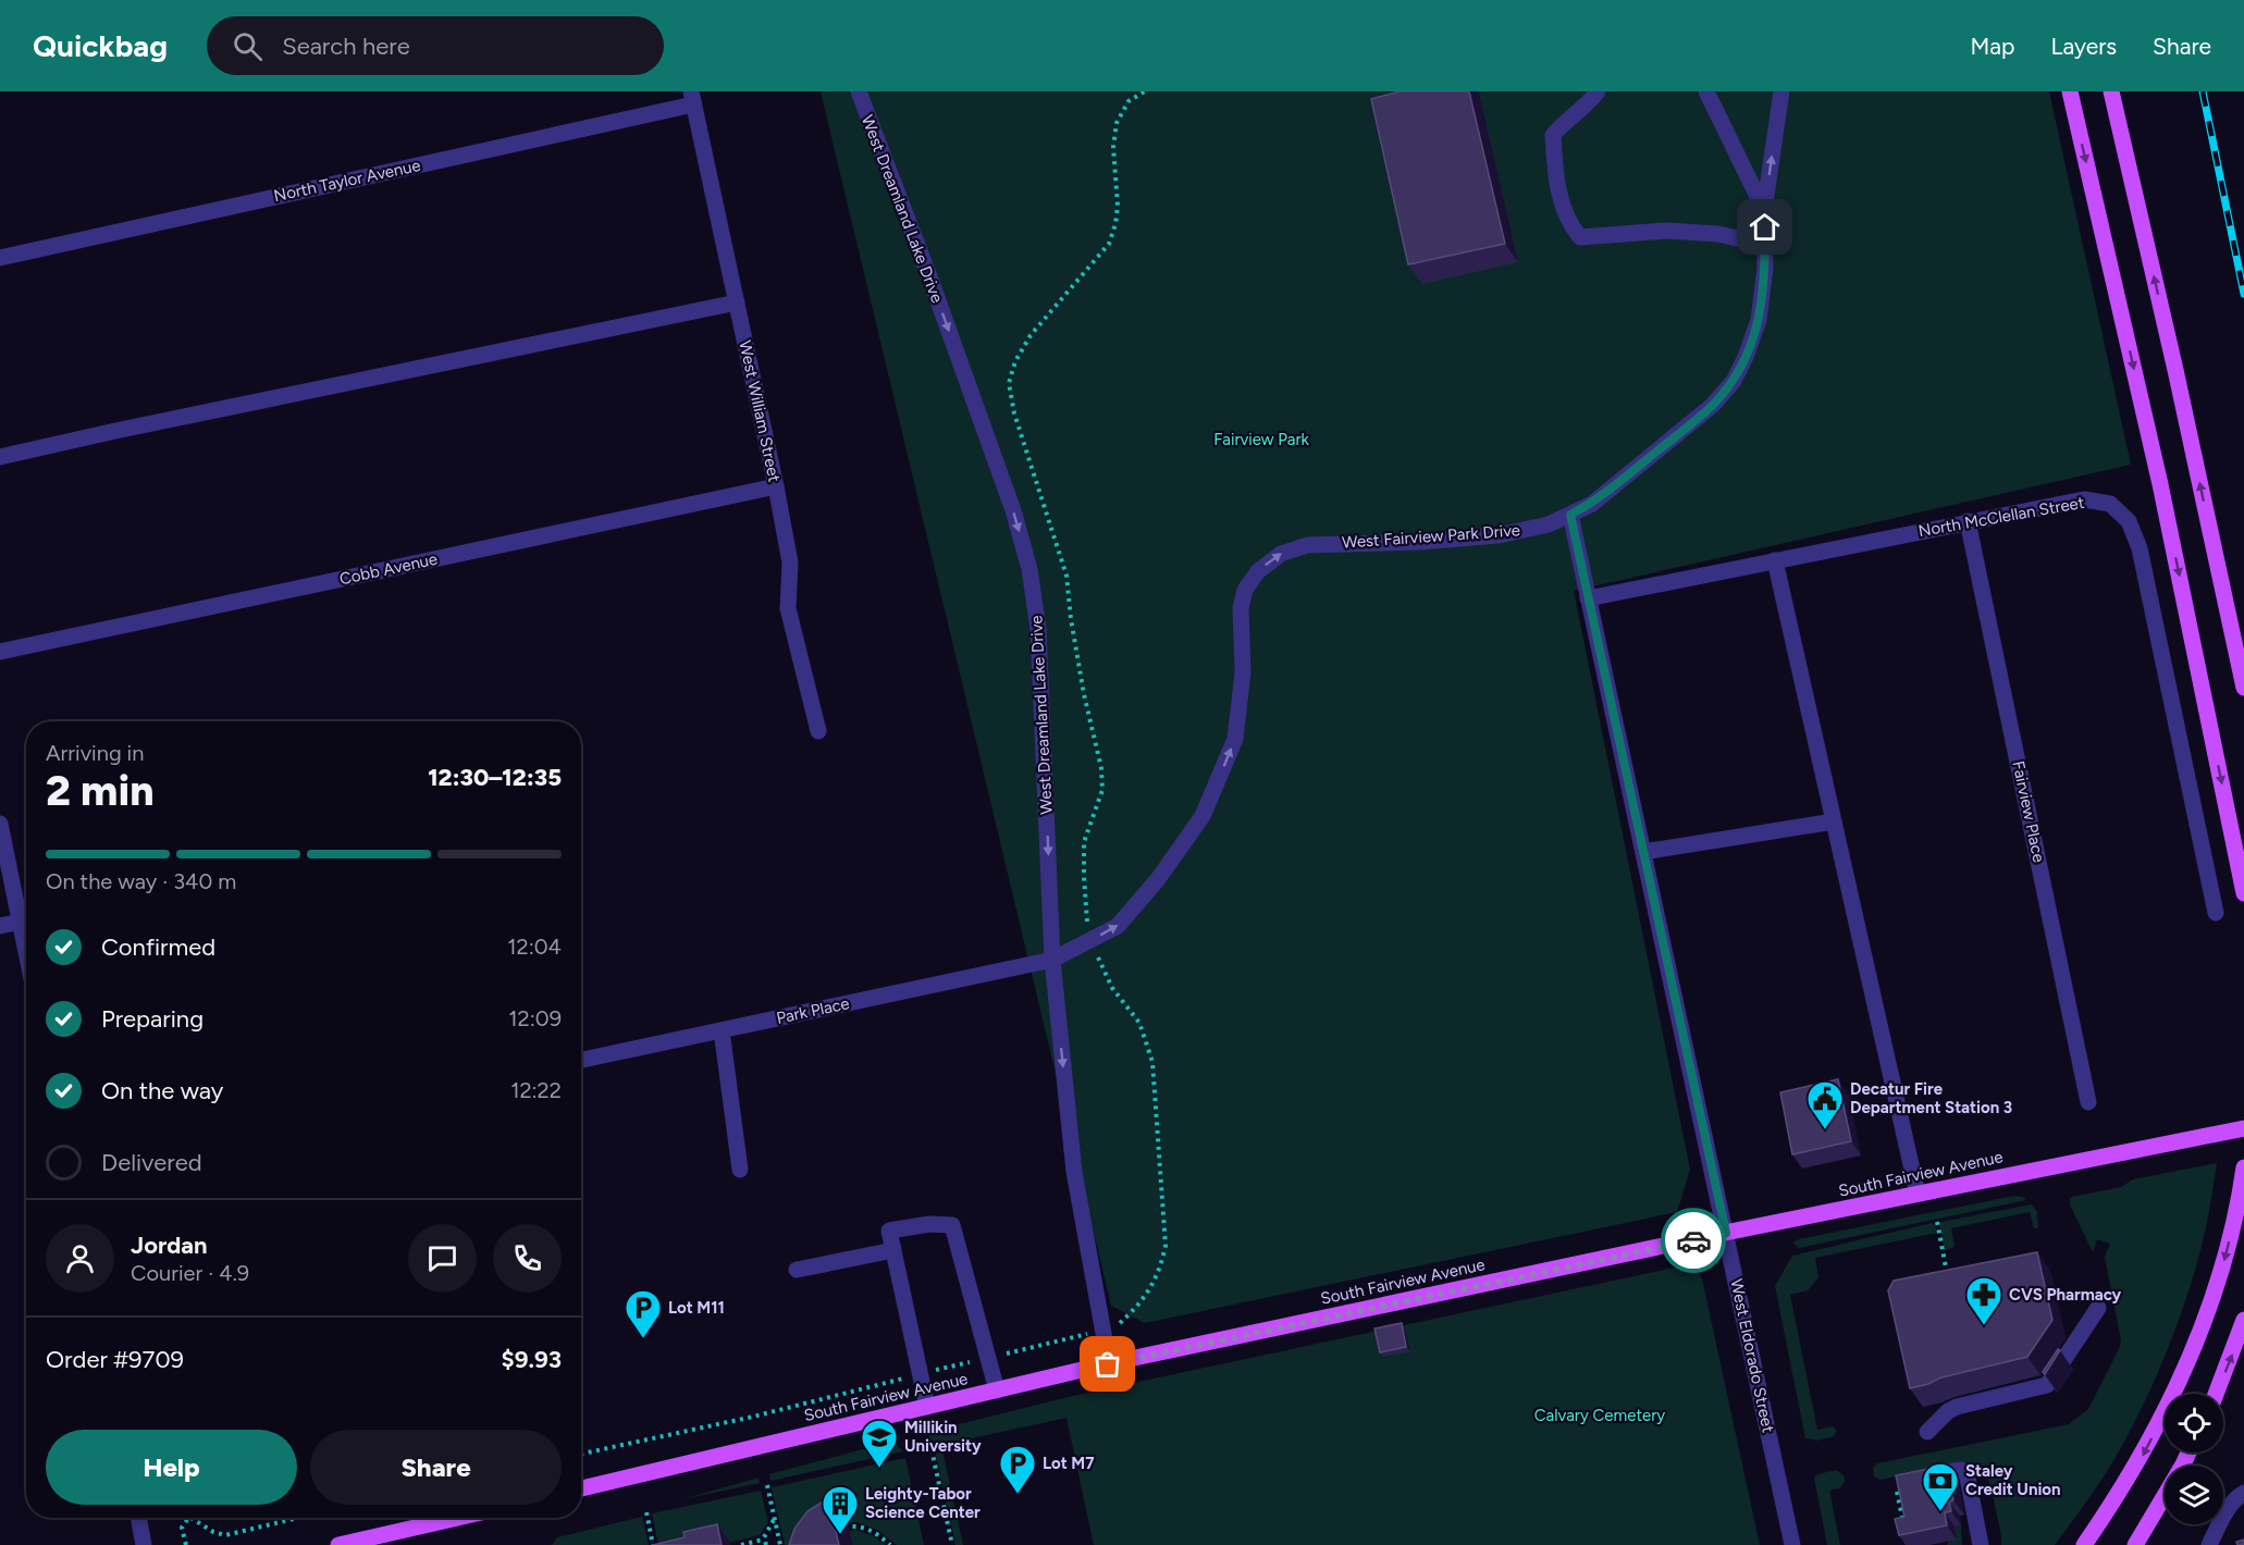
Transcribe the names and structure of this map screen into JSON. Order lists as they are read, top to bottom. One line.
{"streets":{"main road":["South Fairview Avenue"],"street":["North Taylor Avenue","West Dreamland Lake Drive","West William Street","North McClellan Street","West Fairview Park Drive","Cobb Avenue","Fairview Place","Park Place","West Eldorado Street"]},"crossings":[["North Taylor Avenue","West William Street"],["West Dreamland Lake Drive","West Fairview Park Drive"],["West Dreamland Lake Drive","Park Place"],["West Dreamland Lake Drive","South Fairview Avenue"],["West William Street","Cobb Avenue"],["North McClellan Street","Fairview Place"],["North McClellan Street","West Eldorado Street"],["West Fairview Park Drive","Park Place"],["West Fairview Park Drive","West Eldorado Street"],["South Fairview Avenue","West Eldorado Street"]],"one_way":["West Dreamland Lake Drive","West Fairview Park Drive"],"parks":["Fairview Park","Calvary Cemetery"],"places":{"public building":["Decatur Fire Department Station 3"],"pharmacy":["CVS Pharmacy"],"parking":["Lot M11","Lot M7"],"school or university":["Millikin University"],"bank":["Staley Credit Union"],"building":["Leighty-Tabor Science Center"]},"page":{"header":"Quickbag","search":"Search here","nav":["Map","Layers","Share"],"heading":["2 min","Arriving in","12:30–12:35"],"panel":["Jordan","Courier · 4.9","Order #9709","$9.93"],"bar":"On the way · 340 m","list":[["Confirmed","12:04"],["Preparing","12:09"],["On the way","12:22"],"Delivered"],"buttons":["Help","Share"]}}
